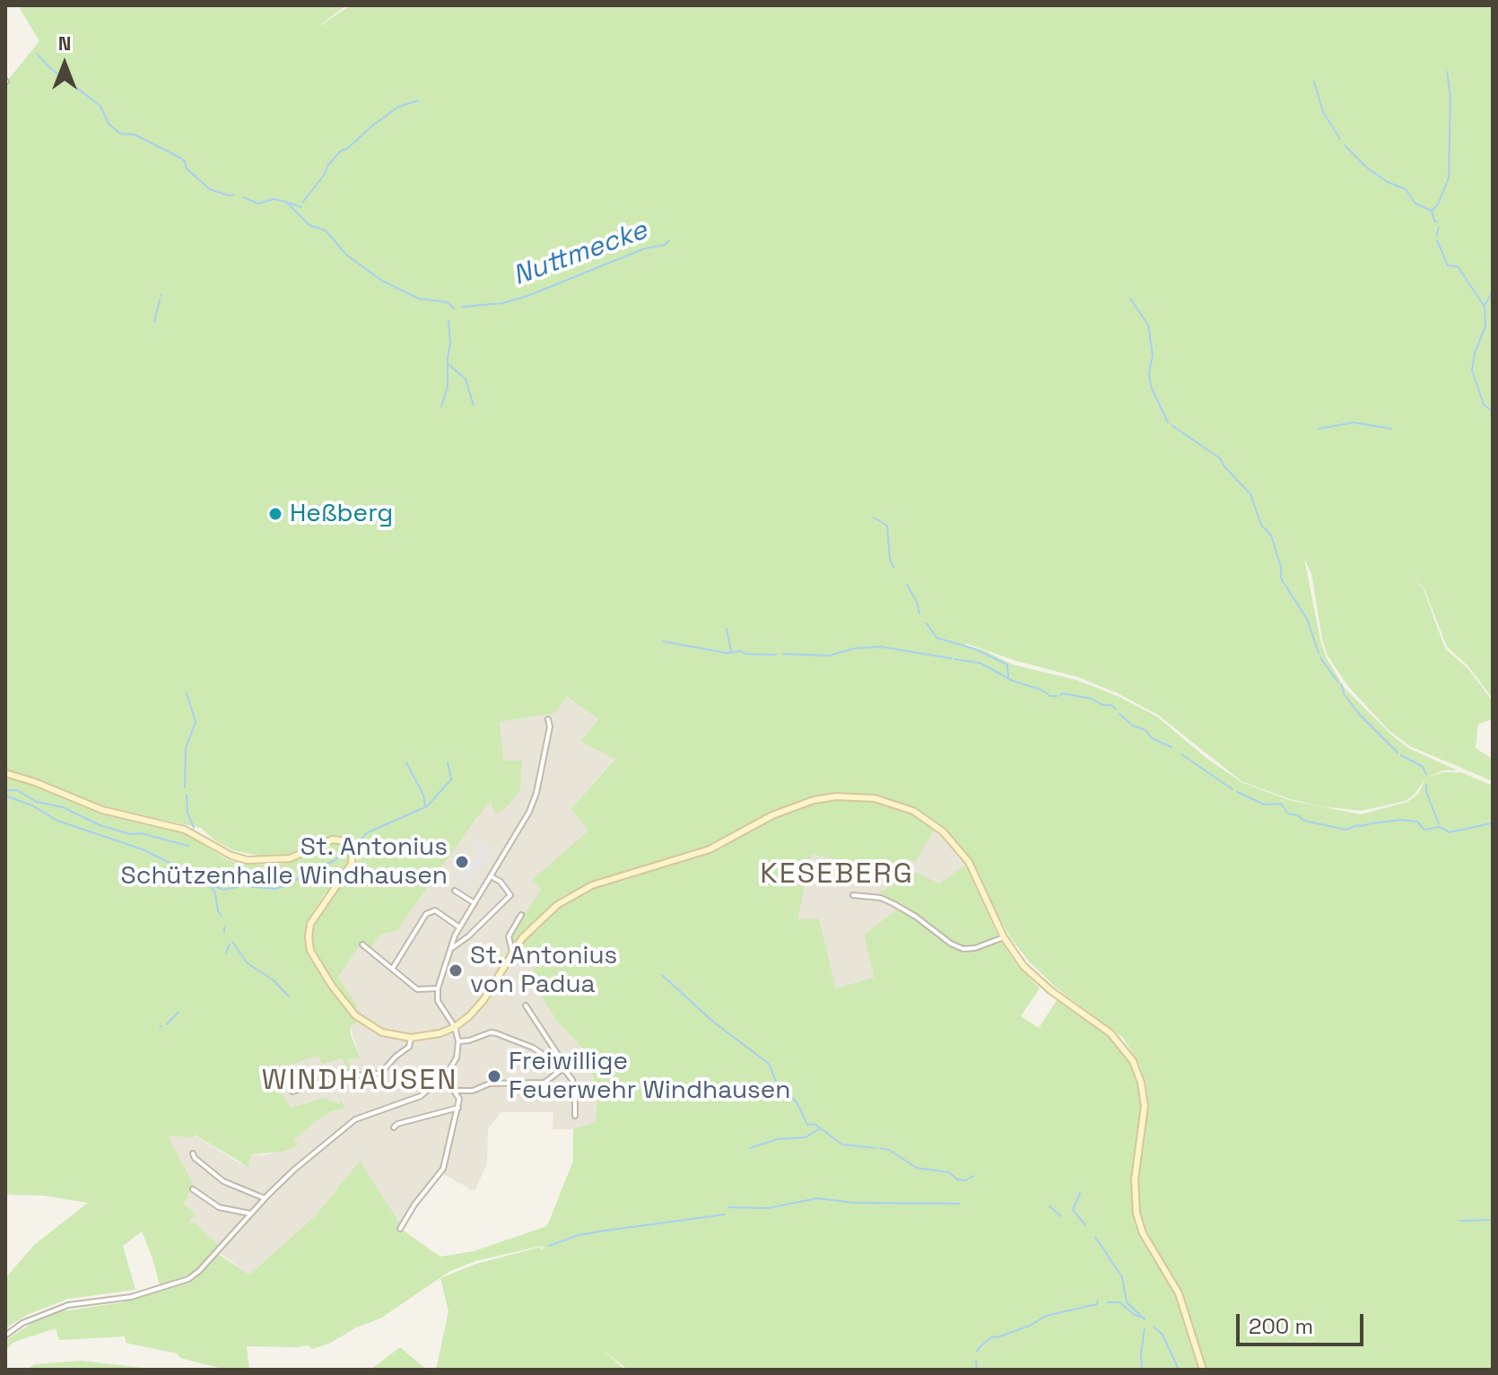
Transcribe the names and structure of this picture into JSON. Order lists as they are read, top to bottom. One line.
{"districts":["KESEBERG","WINDHAUSEN"],"water":["Nuttmecke"],"places":["Heßberg","St. Antonius Schützenhalle Windhausen","St. Antonius von Padua","Freiwillige Feuerwehr Windhausen"],"scale_bar":"200 m","north":"top"}
